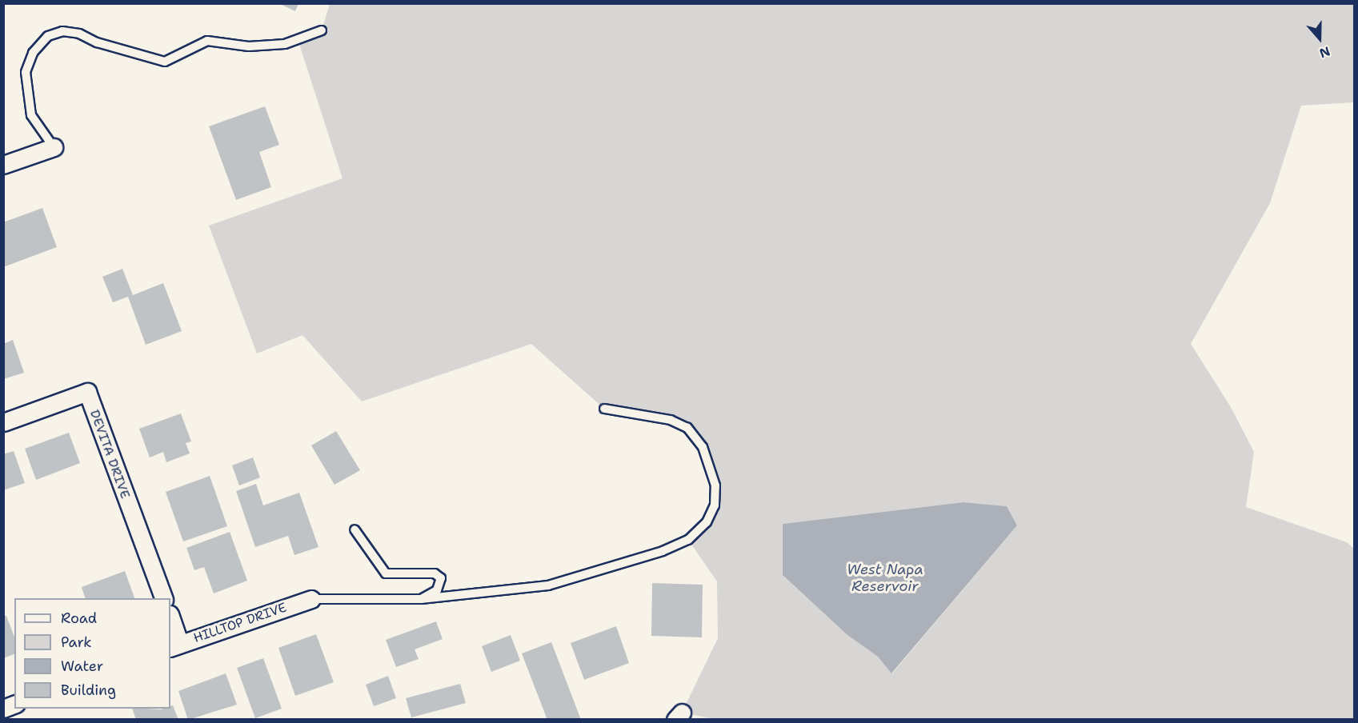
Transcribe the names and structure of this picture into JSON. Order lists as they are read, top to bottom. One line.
{"streets":{"street":["DEVITA DRIVE","HILLTOP DRIVE"]},"water":["West Napa Reservoir"],"legend":["Road","Park","Water","Building"],"north":"bottom"}
